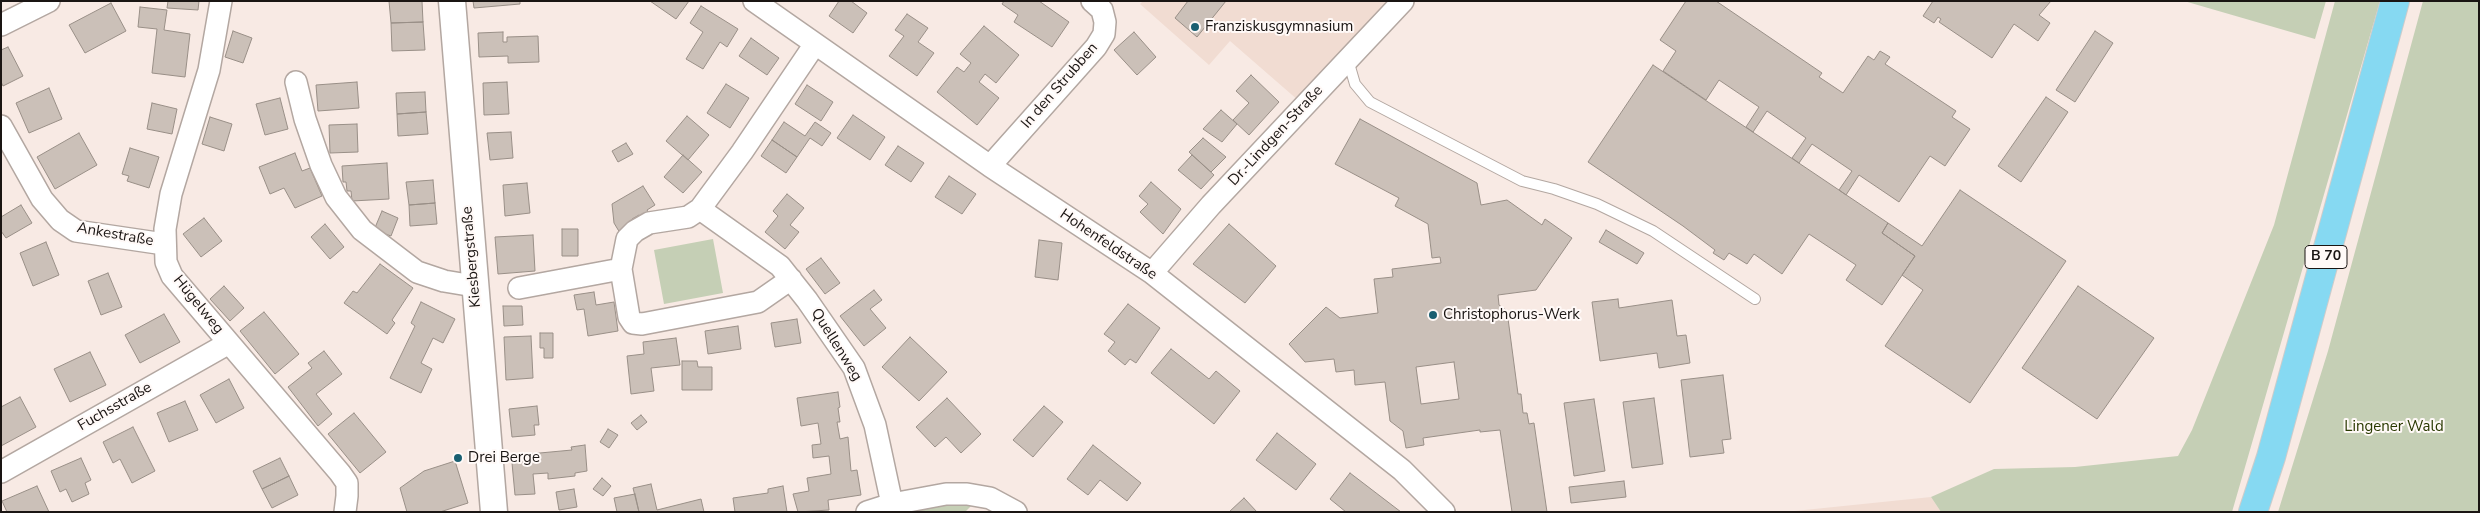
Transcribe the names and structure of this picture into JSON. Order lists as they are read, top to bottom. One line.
{"streets":{"main road":["B 70"],"street":["In den Strubben","Dr.-Lindgen-Straße","Ankestraße","Hohenfeldstraße","Kiesbergstraße","Hügelweg","Quellenweg","Fuchsstraße"]},"crossings":[["In den Strubben","Hohenfeldstraße"],["Dr.-Lindgen-Straße","Hohenfeldstraße"],["Ankestraße","Hügelweg"],["Hügelweg","Fuchsstraße"]],"parks":["Lingener Wald"],"places":["Franziskusgymnasium","Christophorus-Werk","Drei Berge"]}
